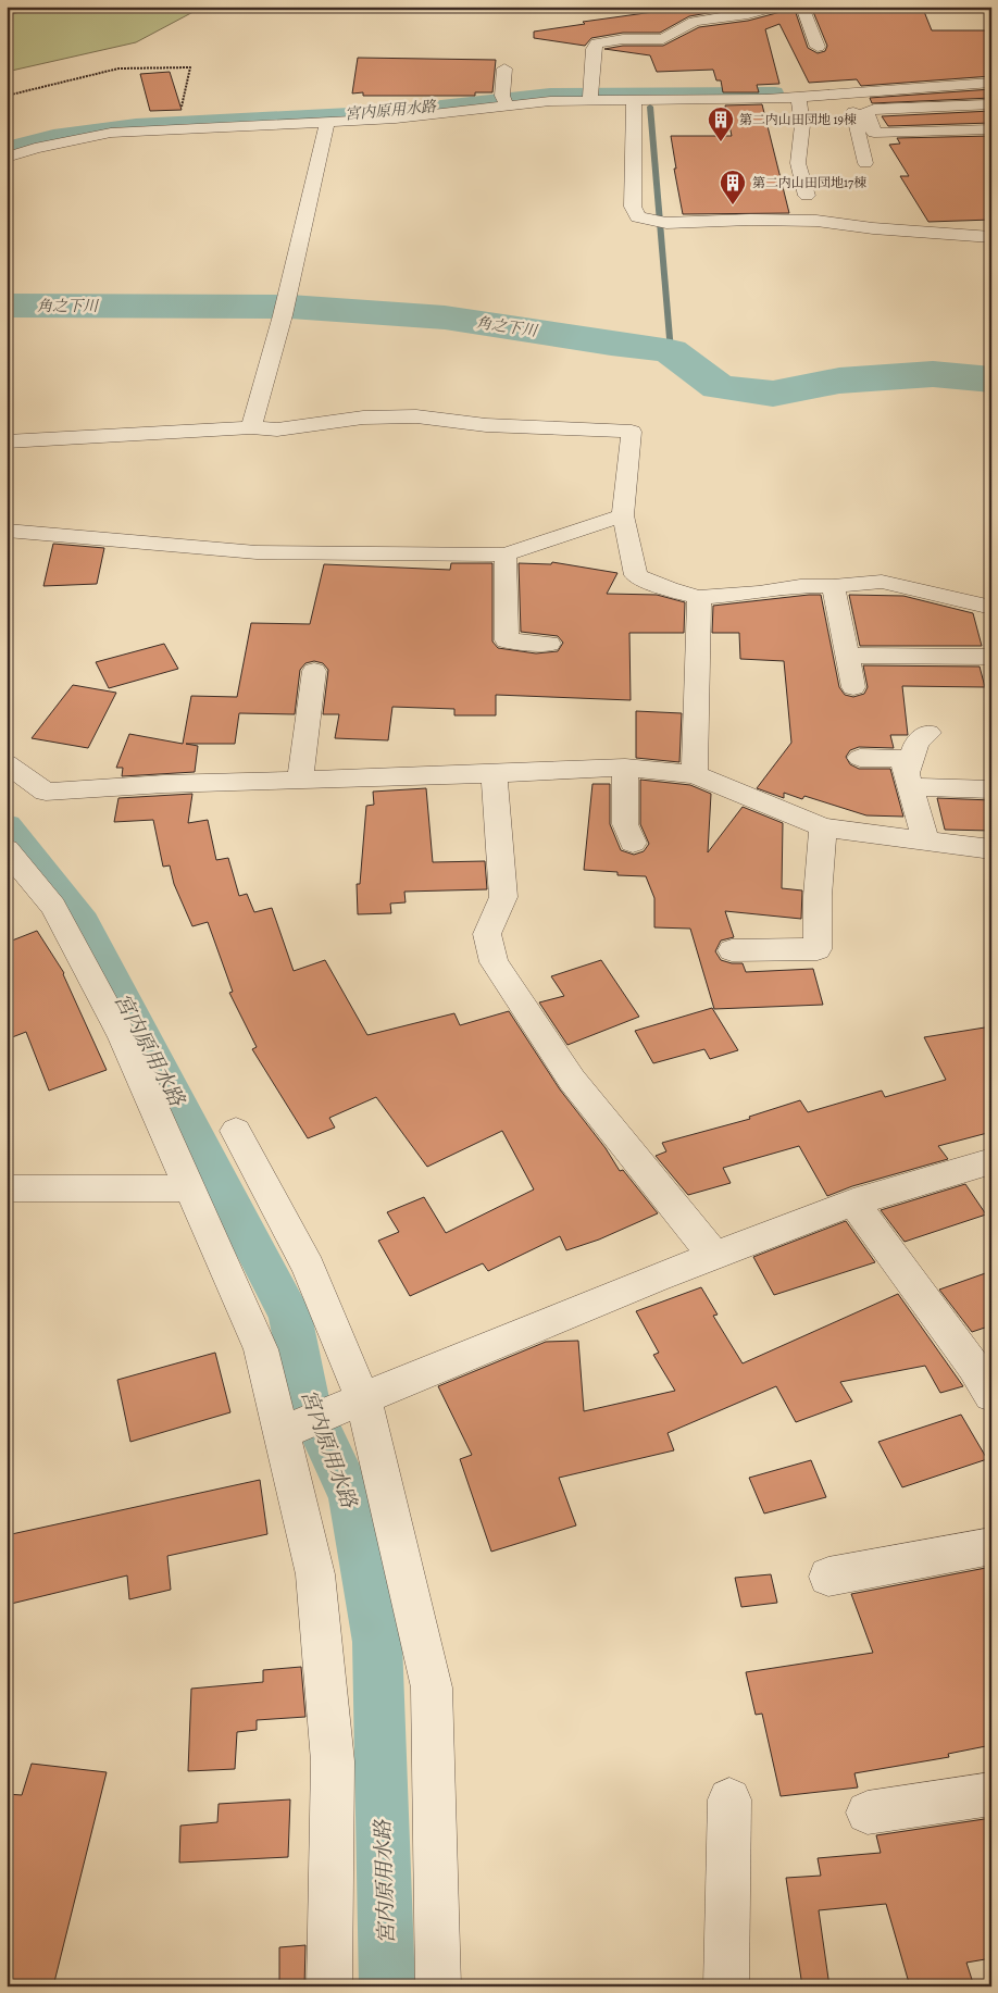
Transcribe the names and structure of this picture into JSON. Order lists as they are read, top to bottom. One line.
{"water":["宮内原用水路","角之下川"],"places":{"building":["第二内山田団地 19棟","第二内山田団地17棟"]}}
